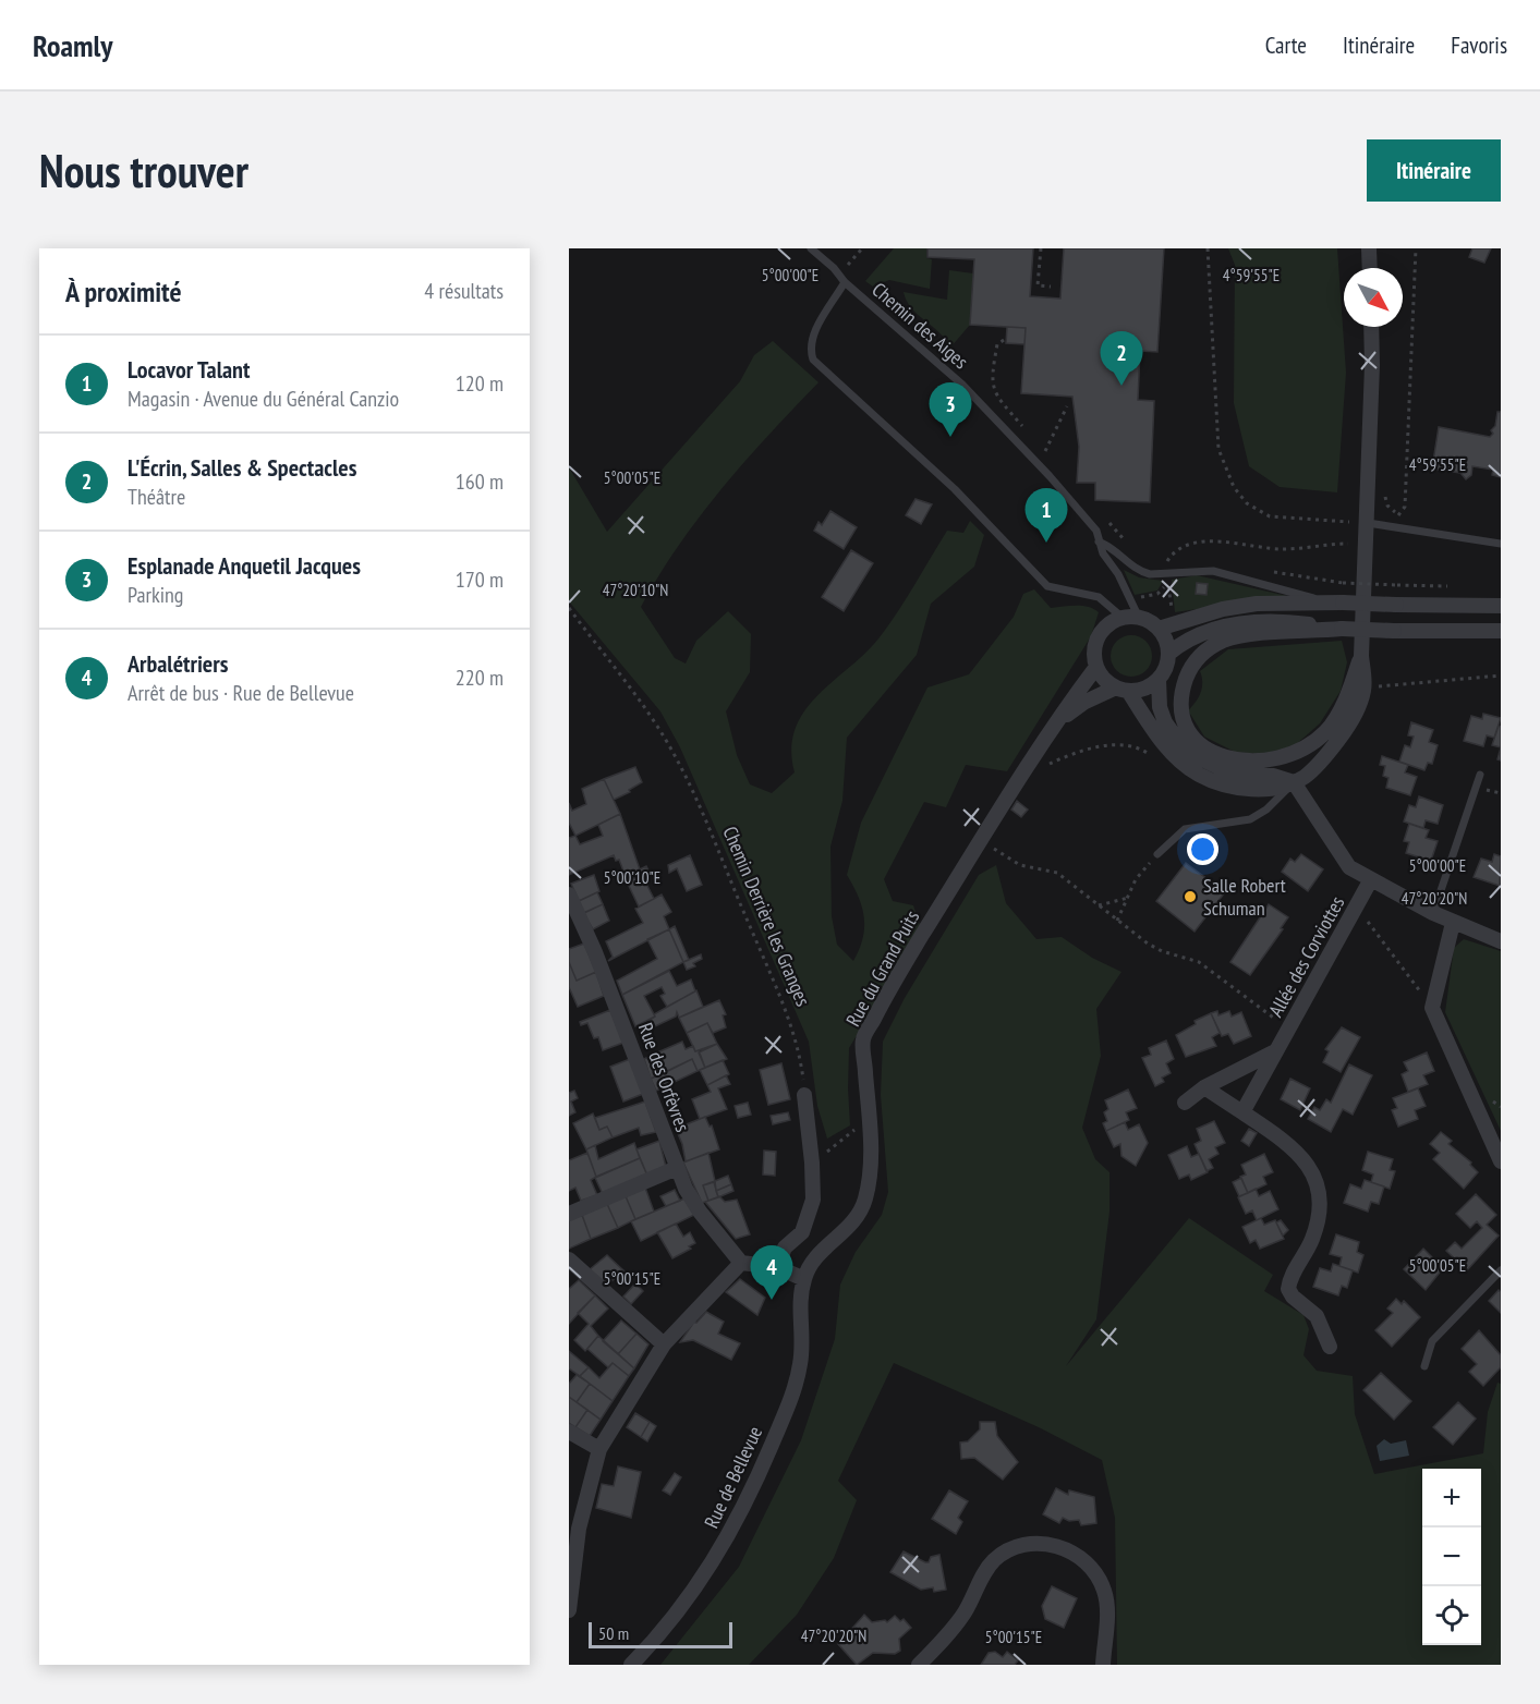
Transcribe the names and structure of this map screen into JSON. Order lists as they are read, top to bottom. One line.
{"streets":{"street":["Allée des Corviottes","Rue du Grand Puits","Rue des Orfèvres","Rue de Bellevue"],"lane":["Chemin des Aiges"],"path":["Chemin Derrière les Granges"]},"crossings":[["Chemin des Aiges","Rue du Grand Puits"],["Rue du Grand Puits","Rue de Bellevue"]],"places":["Salle Robert Schuman"],"scale_bar":"50 m","north":"bottom right","page":{"header":"Roamly","nav":["Carte","Itinéraire","Favoris"],"buttons":"Itinéraire","title":"Nous trouver","heading":["À proximité","4 résultats"],"pins":["2","3","1","4"],"list":[{"mark":"1","name":"Locavor Talant","note":"Magasin · Avenue du Général Canzio","value":"120 m"},{"mark":"2","name":"L'Écrin, Salles & Spectacles","note":"Théâtre","value":"160 m"},{"mark":"3","name":"Esplanade Anquetil Jacques","note":"Parking","value":"170 m"},{"mark":"4","name":"Arbalétriers","note":"Arrêt de bus · Rue de Bellevue","value":"220 m"}],"map_buttons":["+","−"],"scale":"50 m"},"coordinates":["5°00'00\"E","4°59'55\"E","5°00'05\"E","47°20'10\"N","5°00'10\"E","47°20'20\"N","5°00'15\"E"]}
